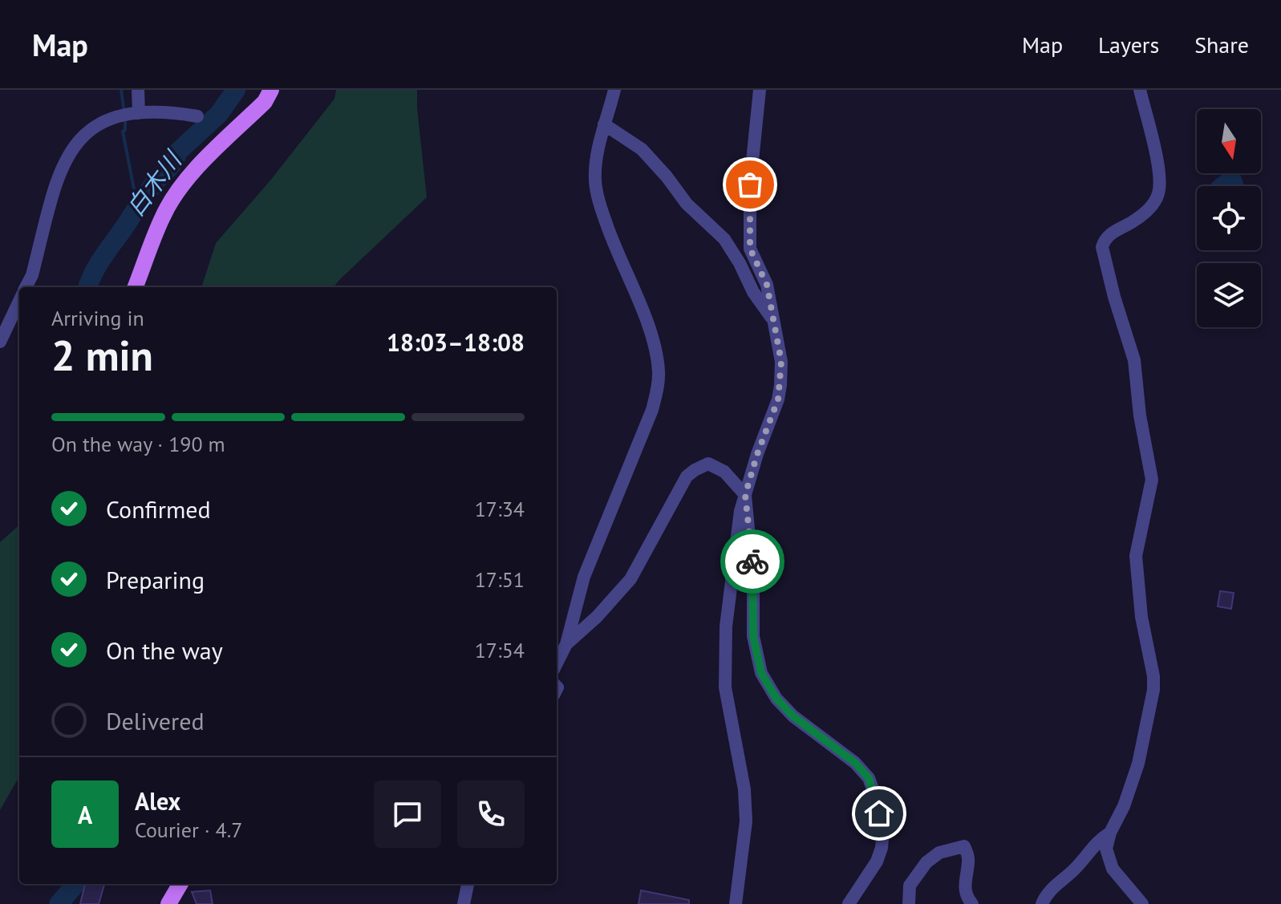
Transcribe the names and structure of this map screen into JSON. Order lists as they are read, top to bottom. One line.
{"water":["白木川"],"north":"bottom","page":{"header":"Map","nav":["Map","Layers","Share"],"heading":["2 min","Arriving in","18:03–18:08"],"panel":["Alex","Courier · 4.7"],"bar":"On the way · 190 m","list":[["Confirmed","17:34"],["Preparing","17:51"],["On the way","17:54"],"Delivered"],"round":"A"}}
